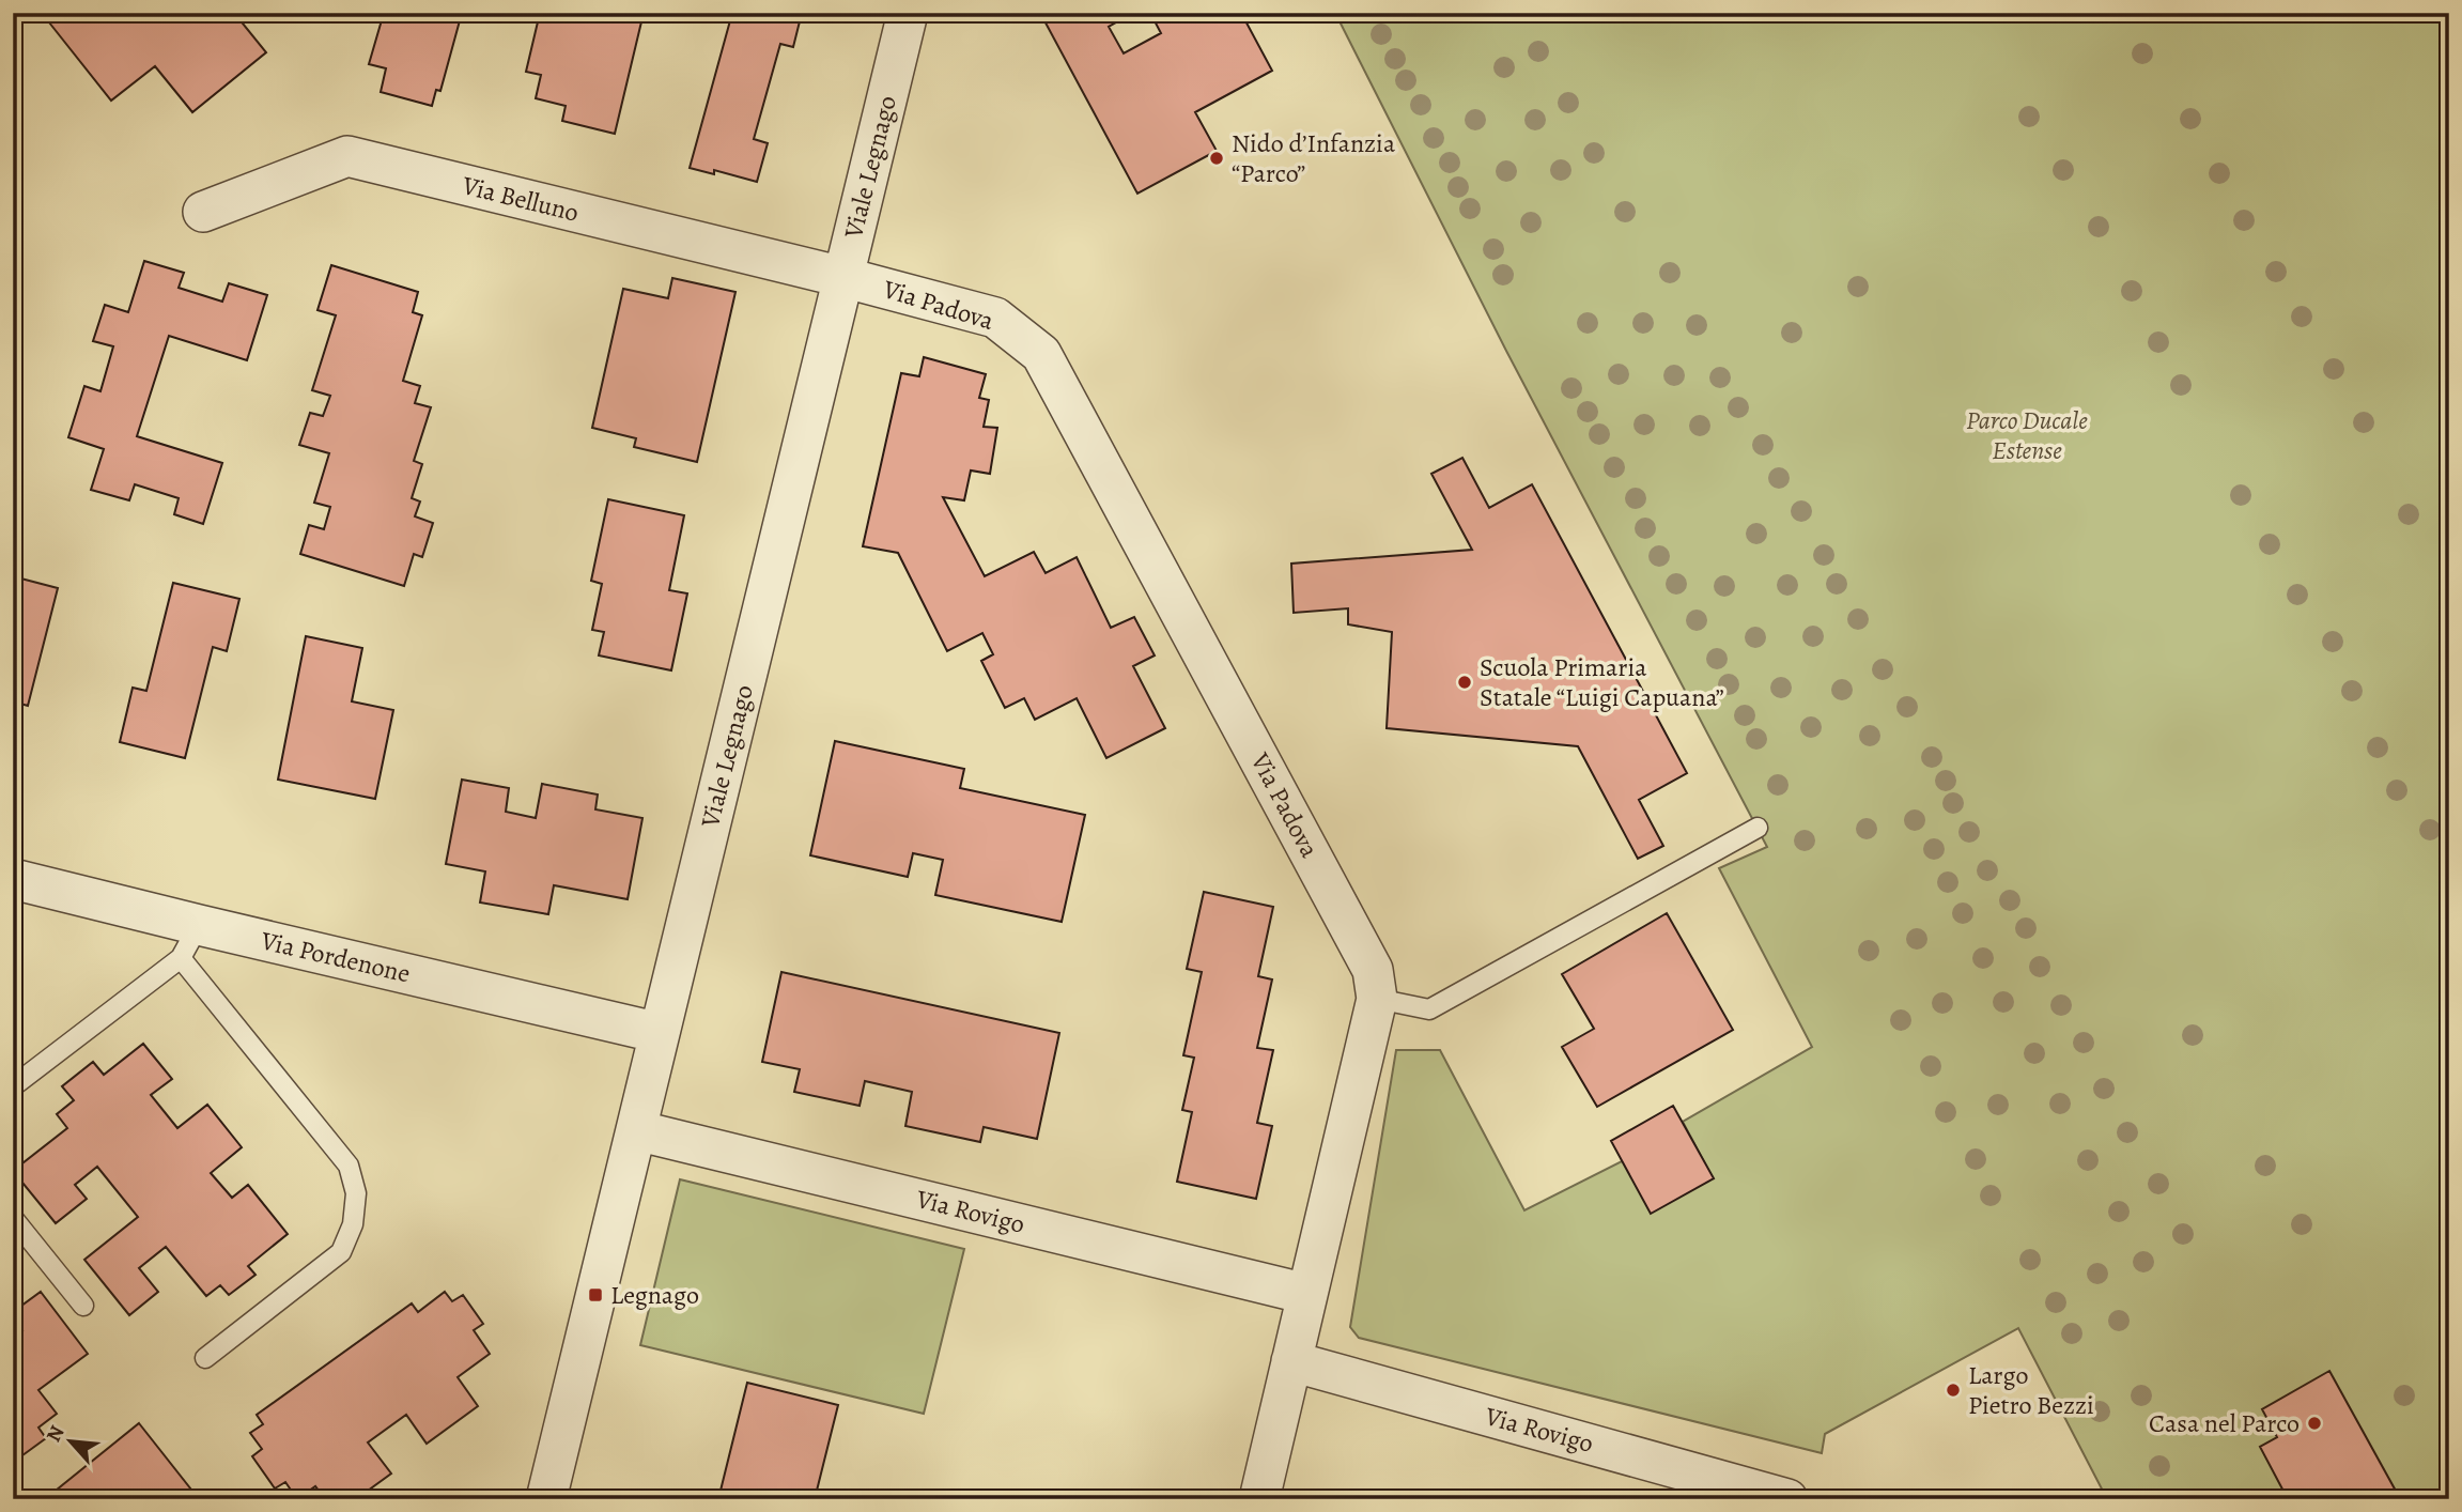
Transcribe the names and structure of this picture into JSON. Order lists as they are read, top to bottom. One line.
{"streets":{"street":["Viale Legnago","Via Belluno","Via Padova","Via Pordenone","Via Rovigo"]},"crossings":[["Viale Legnago","Via Belluno"],["Viale Legnago","Via Padova"],["Viale Legnago","Via Pordenone"],["Viale Legnago","Via Rovigo"],["Via Belluno","Via Padova"],["Via Padova","Via Rovigo"]],"parks":["Parco Ducale Estense"],"places":{"other":["Nido d’Infanzia “Parco”","Scuola Primaria Statale “Luigi Capuana”","Largo Pietro Bezzi","Casa nel Parco"],"transit":["Legnago"]},"north":"top left"}
